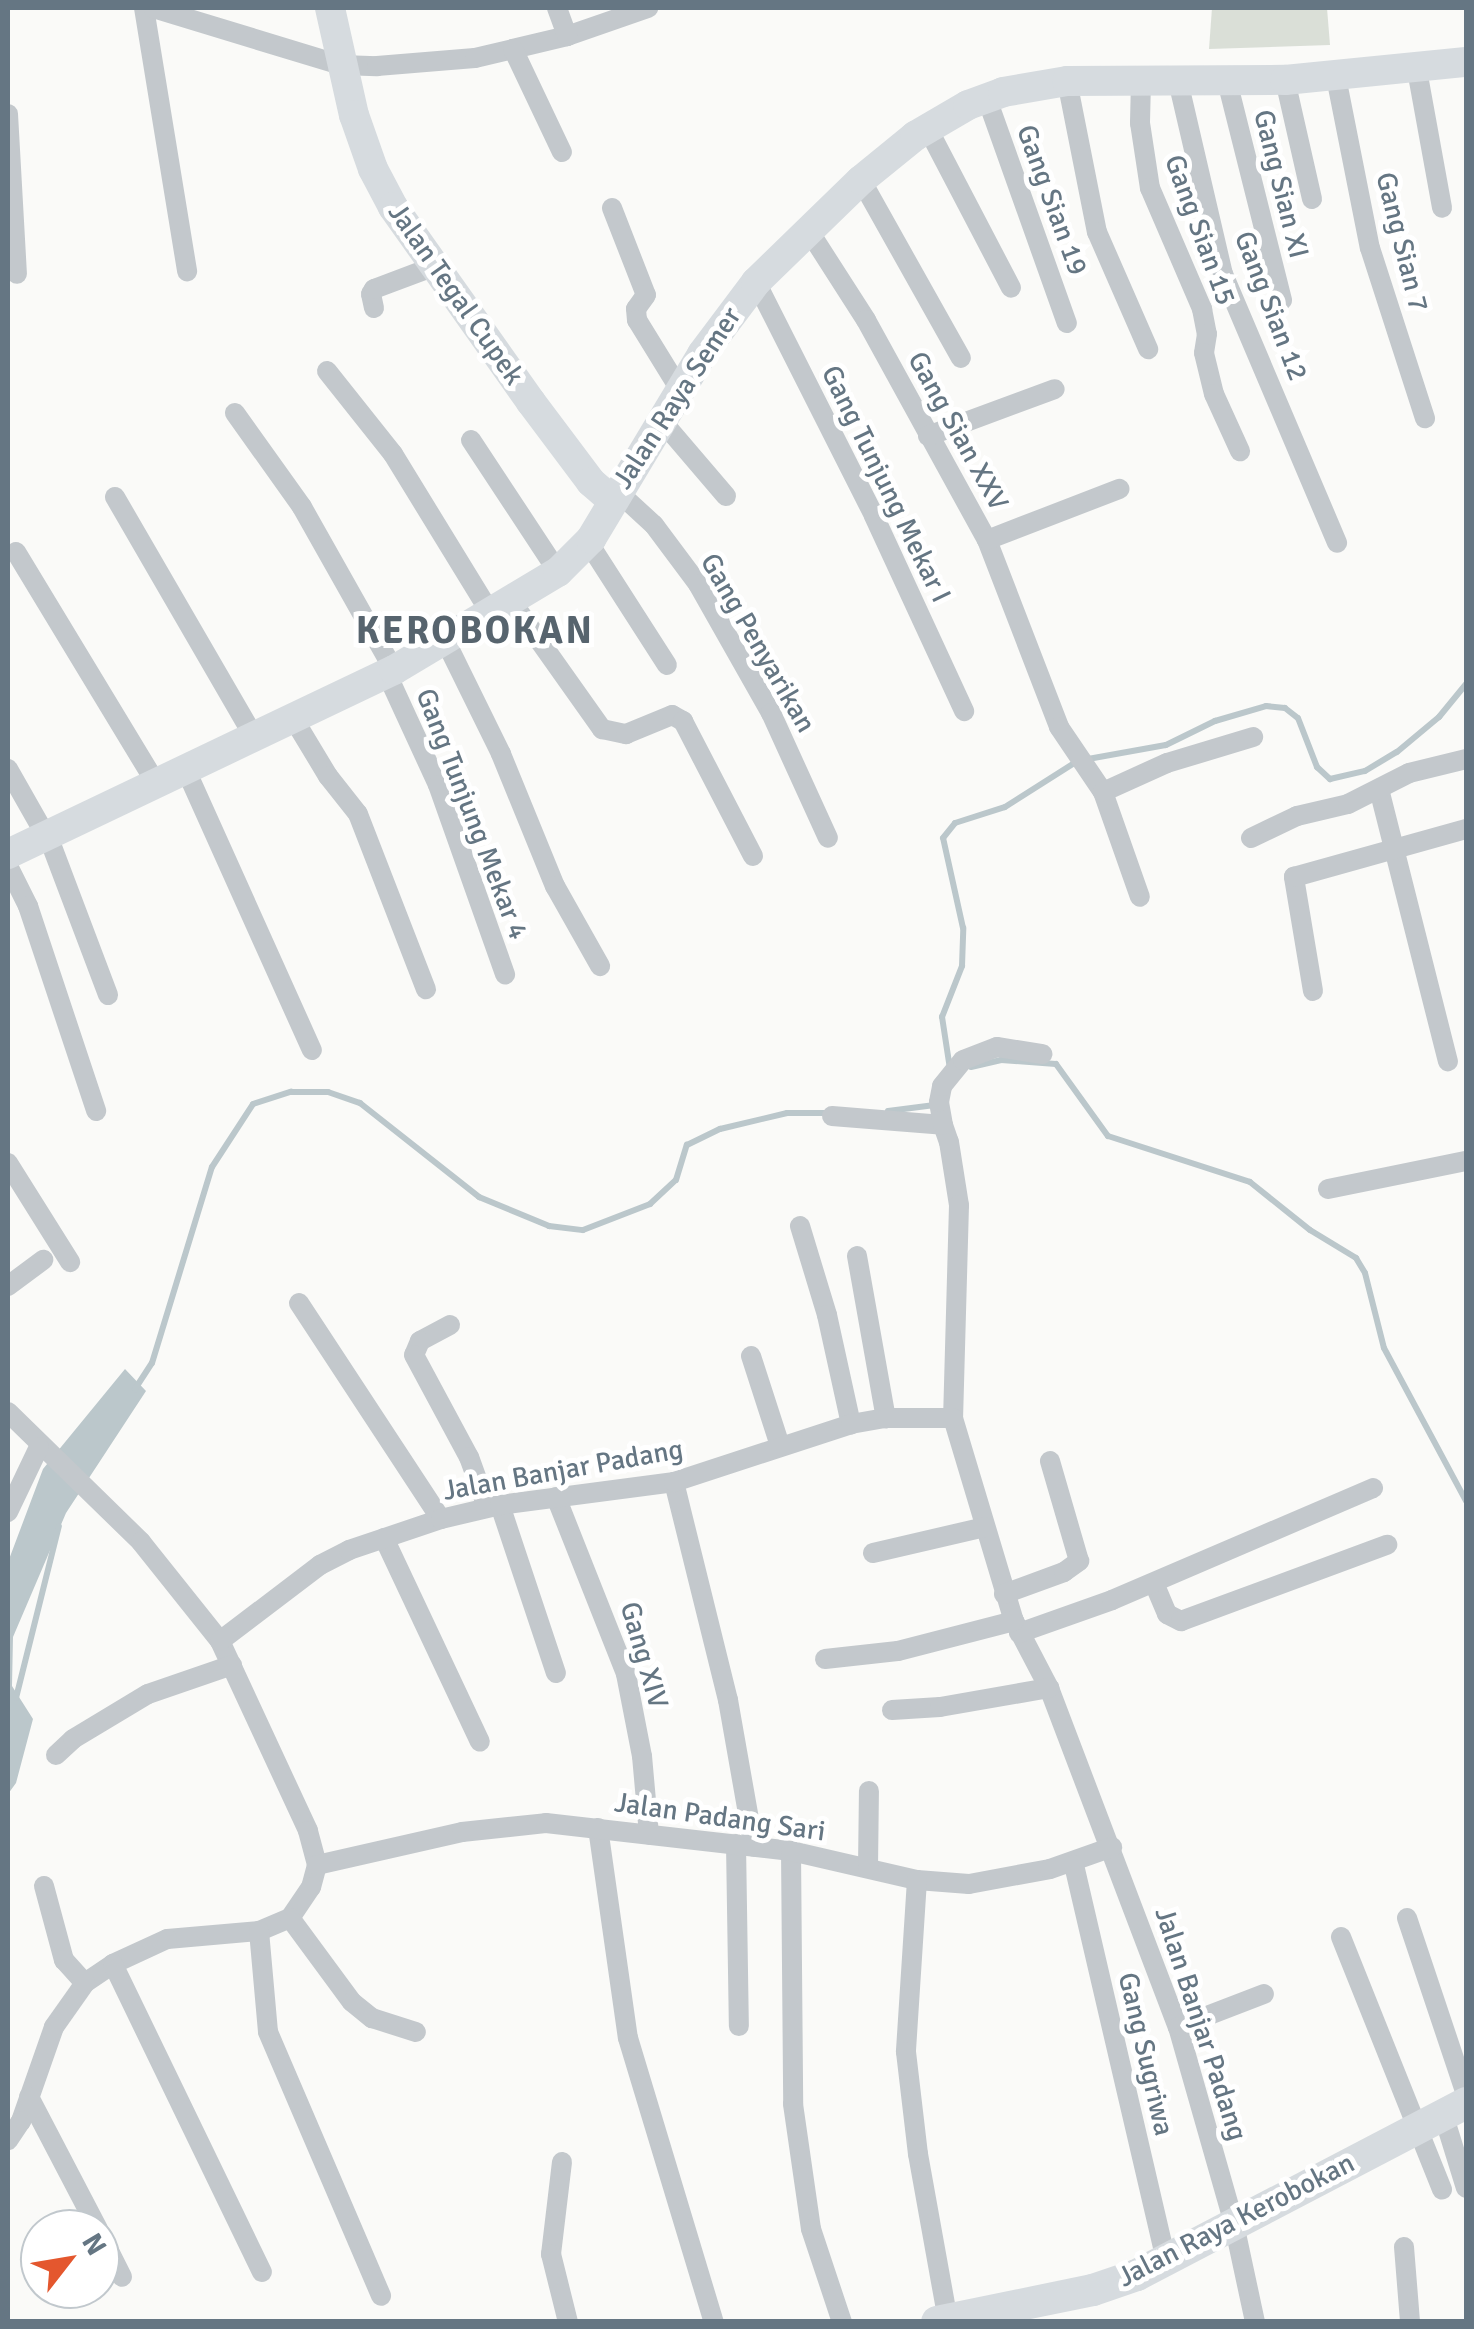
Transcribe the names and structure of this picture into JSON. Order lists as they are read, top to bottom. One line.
{"streets":{"main road":["Jalan Raya Kerobokan"],"street":["Gang Sian XI","Gang Sian 19","Gang Sian 15","Gang Sian 7","Jalan Tegal Cupek","Gang Sian 12","Jalan Raya Semer","Gang Sian XXV","Gang Tunjung Mekar I","Gang Penyarikan","Gang Tunjung Mekar 4","Jalan Banjar Padang","Gang XIV","Jalan Padang Sari","Gang Sugriwa"]},"crossings":[["Gang Sian XI","Jalan Raya Semer"],["Gang Sian 19","Jalan Raya Semer"],["Gang Sian 15","Jalan Raya Semer"],["Gang Sian 7","Jalan Raya Semer"],["Jalan Tegal Cupek","Jalan Raya Semer"],["Jalan Tegal Cupek","Gang Penyarikan"],["Gang Sian 12","Jalan Raya Semer"],["Jalan Raya Semer","Gang Sian XXV"],["Jalan Raya Semer","Gang Tunjung Mekar I"],["Jalan Raya Semer","Gang Penyarikan"],["Jalan Raya Semer","Gang Tunjung Mekar 4"],["Jalan Banjar Padang","Gang XIV"],["Jalan Banjar Padang","Jalan Padang Sari"],["Jalan Banjar Padang","Jalan Raya Kerobokan"],["Gang XIV","Jalan Padang Sari"]],"districts":["KEROBOKAN"],"north":"top right"}
